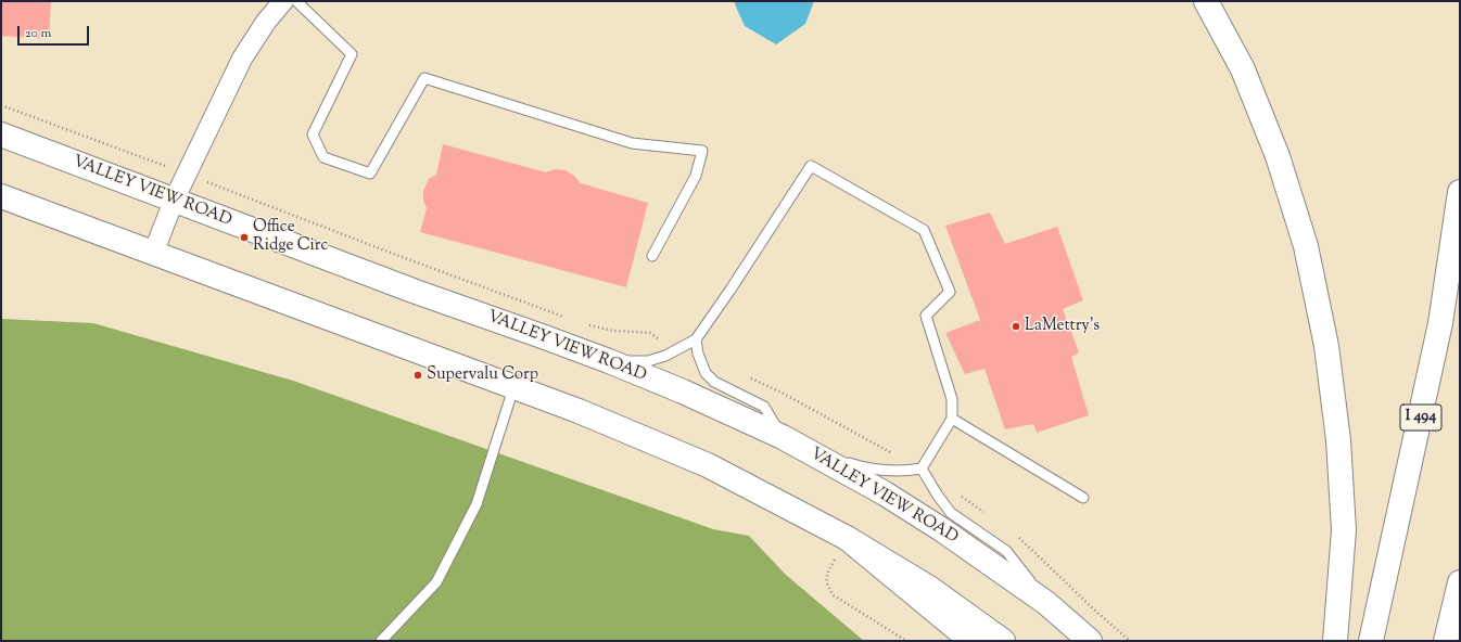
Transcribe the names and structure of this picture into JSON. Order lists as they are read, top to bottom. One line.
{"streets":{"main road":["VALLEY VIEW ROAD","I 494"]},"places":["Office Ridge Circ","LaMettry's","Supervalu Corp"],"scale_bar":"20 m"}
